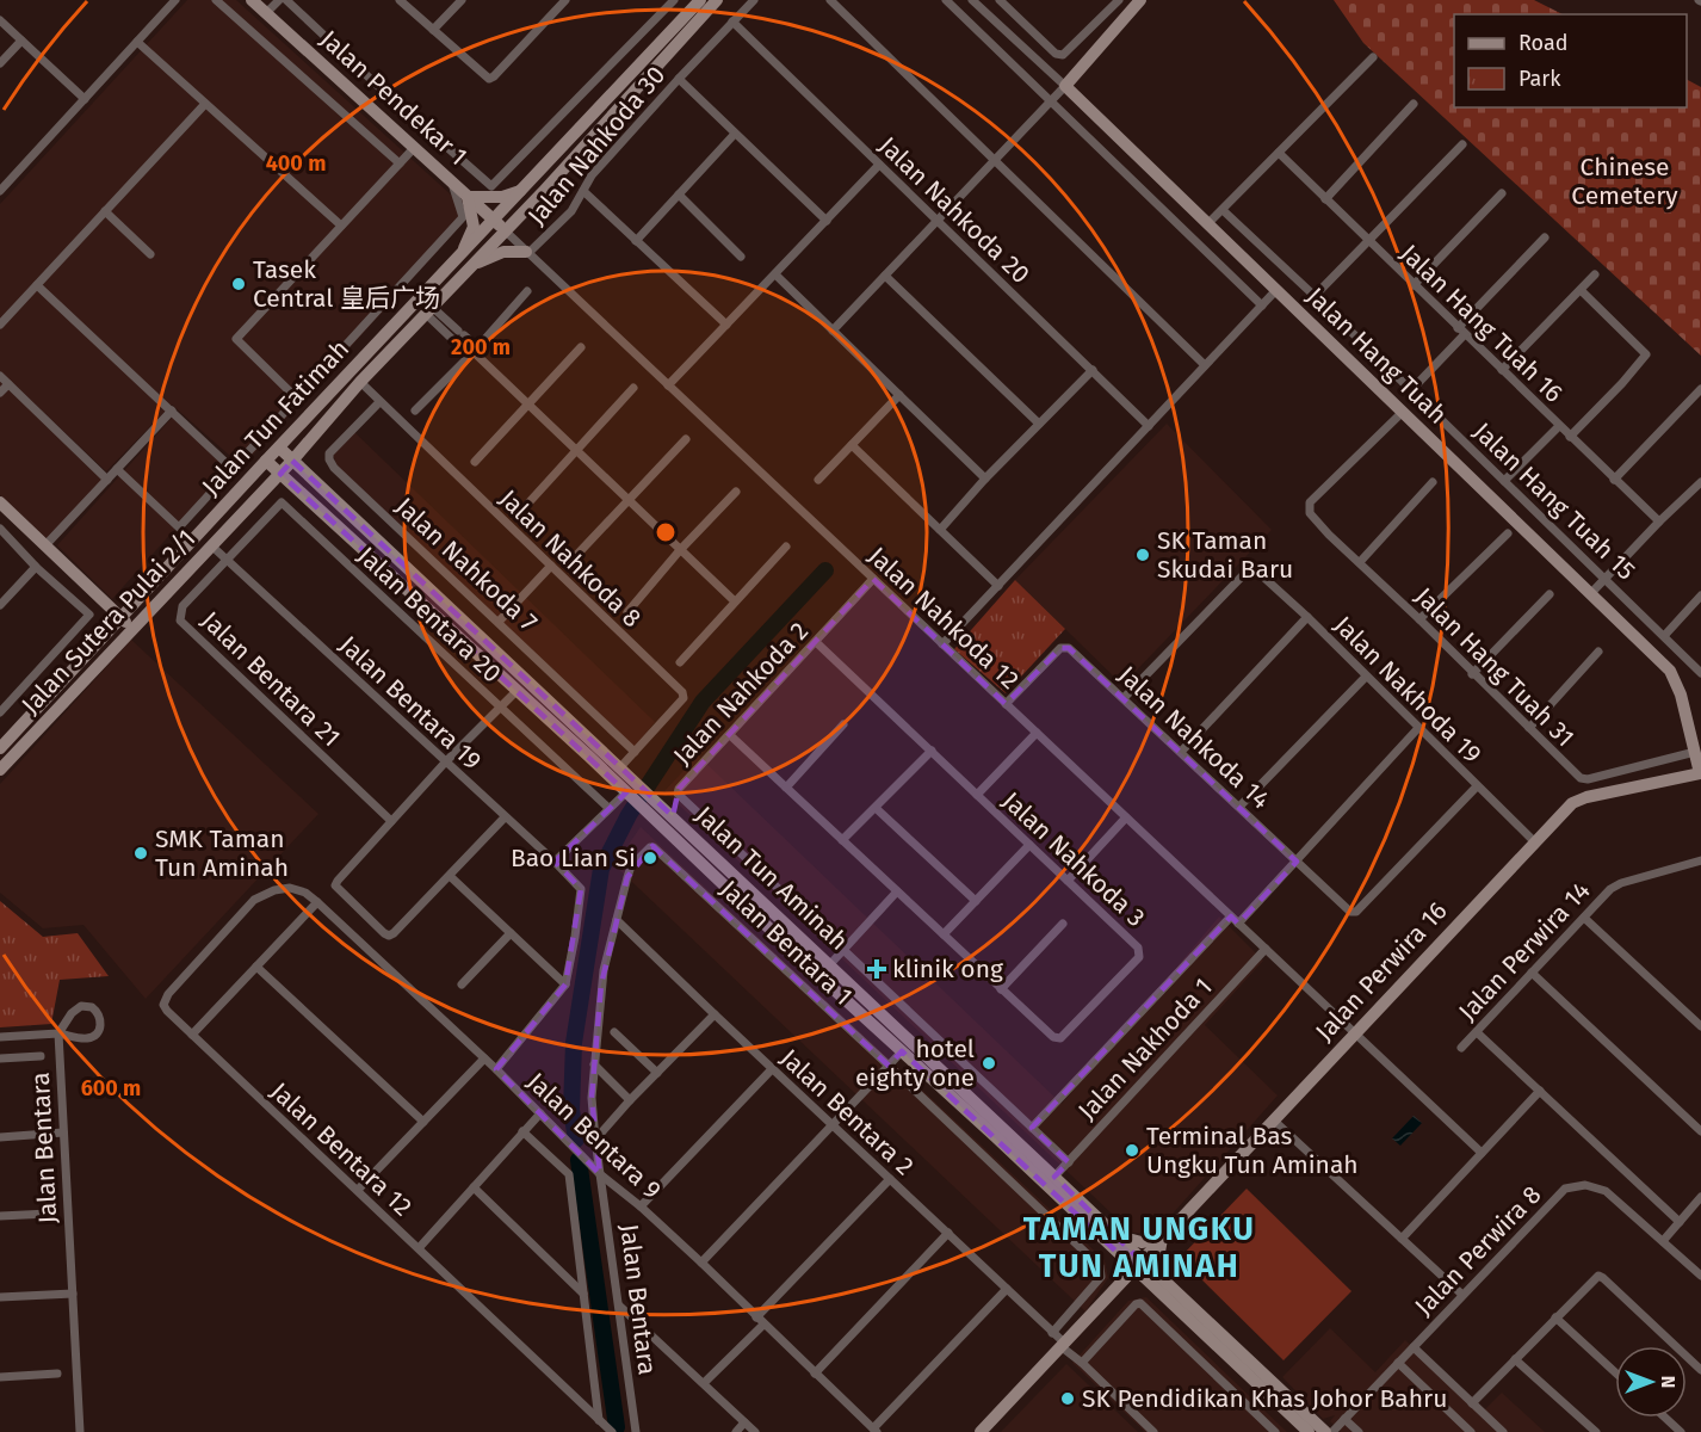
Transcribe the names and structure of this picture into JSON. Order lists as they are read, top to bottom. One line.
{"streets":{"main road":["Jalan Pendekar 1","Jalan Hang Tuah","Jalan Tun Fatimah","Jalan Sutera Pulai 2/1","Jalan Tun Aminah","Jalan Perwira 16"],"street":["Jalan Nahkoda 30","Jalan Nahkoda 20","Jalan Hang Tuah 16","Jalan Hang Tuah 15","Jalan Nahkoda 8","Jalan Nahkoda 7","Jalan Bentara 20","Jalan Nahkoda 12","Jalan Hang Tuah 31","Jalan Bentara 21","Jalan Nakhoda 19","Jalan Nahkoda 2","Jalan Bentara 19","Jalan Nahkoda 14","Jalan Nahkoda 3","Jalan Bentara 1","Jalan Perwira 14","Jalan Nakhoda 1","Jalan Bentara 2","Jalan Bentara 9","Jalan Bentara","Jalan Bentara 12","Jalan Perwira 8"]},"crossings":[["Jalan Pendekar 1","Jalan Tun Fatimah"],["Jalan Pendekar 1","Jalan Nahkoda 12"],["Jalan Nahkoda 30","Jalan Nahkoda 20"],["Jalan Nahkoda 30","Jalan Nahkoda 12"],["Jalan Hang Tuah","Jalan Hang Tuah 31"],["Jalan Hang Tuah","Jalan Perwira 16"],["Jalan Tun Fatimah","Jalan Nahkoda 8"],["Jalan Tun Fatimah","Jalan Nahkoda 12"],["Jalan Tun Fatimah","Jalan Sutera Pulai 2/1"],["Jalan Tun Fatimah","Jalan Tun Aminah"],["Jalan Nahkoda 8","Jalan Nahkoda 7"],["Jalan Nahkoda 8","Jalan Tun Aminah"],["Jalan Bentara 20","Jalan Bentara 21"],["Jalan Bentara 20","Jalan Bentara 19"],["Jalan Nahkoda 12","Jalan Nahkoda 2"],["Jalan Nahkoda 12","Jalan Nahkoda 14"],["Jalan Nahkoda 12","Jalan Perwira 16"],["Jalan Nahkoda 12","Jalan Nakhoda 1"],["Jalan Sutera Pulai 2/1","Jalan Bentara 19"],["Jalan Sutera Pulai 2/1","Jalan Tun Aminah"],["Jalan Bentara 21","Jalan Bentara 19"],["Jalan Nakhoda 19","Jalan Nahkoda 14"],["Jalan Nakhoda 19","Jalan Perwira 16"],["Jalan Nahkoda 2","Jalan Nahkoda 3"],["Jalan Nahkoda 2","Jalan Nakhoda 1"],["Jalan Tun Aminah","Jalan Perwira 16"],["Jalan Tun Aminah","Jalan Nakhoda 1"],["Jalan Bentara 1","Jalan Bentara 2"],["Jalan Bentara 1","Jalan Bentara"],["Jalan Perwira 16","Jalan Bentara 2"],["Jalan Bentara 2","Jalan Bentara"],["Jalan Bentara 9","Jalan Bentara"],["Jalan Bentara 9","Jalan Bentara 12"]],"districts":["TAMAN UNGKU TUN AMINAH"],"parks":["Chinese Cemetery"],"places":{"other":["Tasek Central 皇后广场","SK Taman Skudai Baru","SMK Taman Tun Aminah","Bao Lian Si","hotel eighty one","Terminal Bas Ungku Tun Aminah","SK Pendidikan Khas Johor Bahru"],"health":["klinik ong"]},"legend":["Road","Park"],"north":"right","rings":["400 m","200 m","600 m"]}
